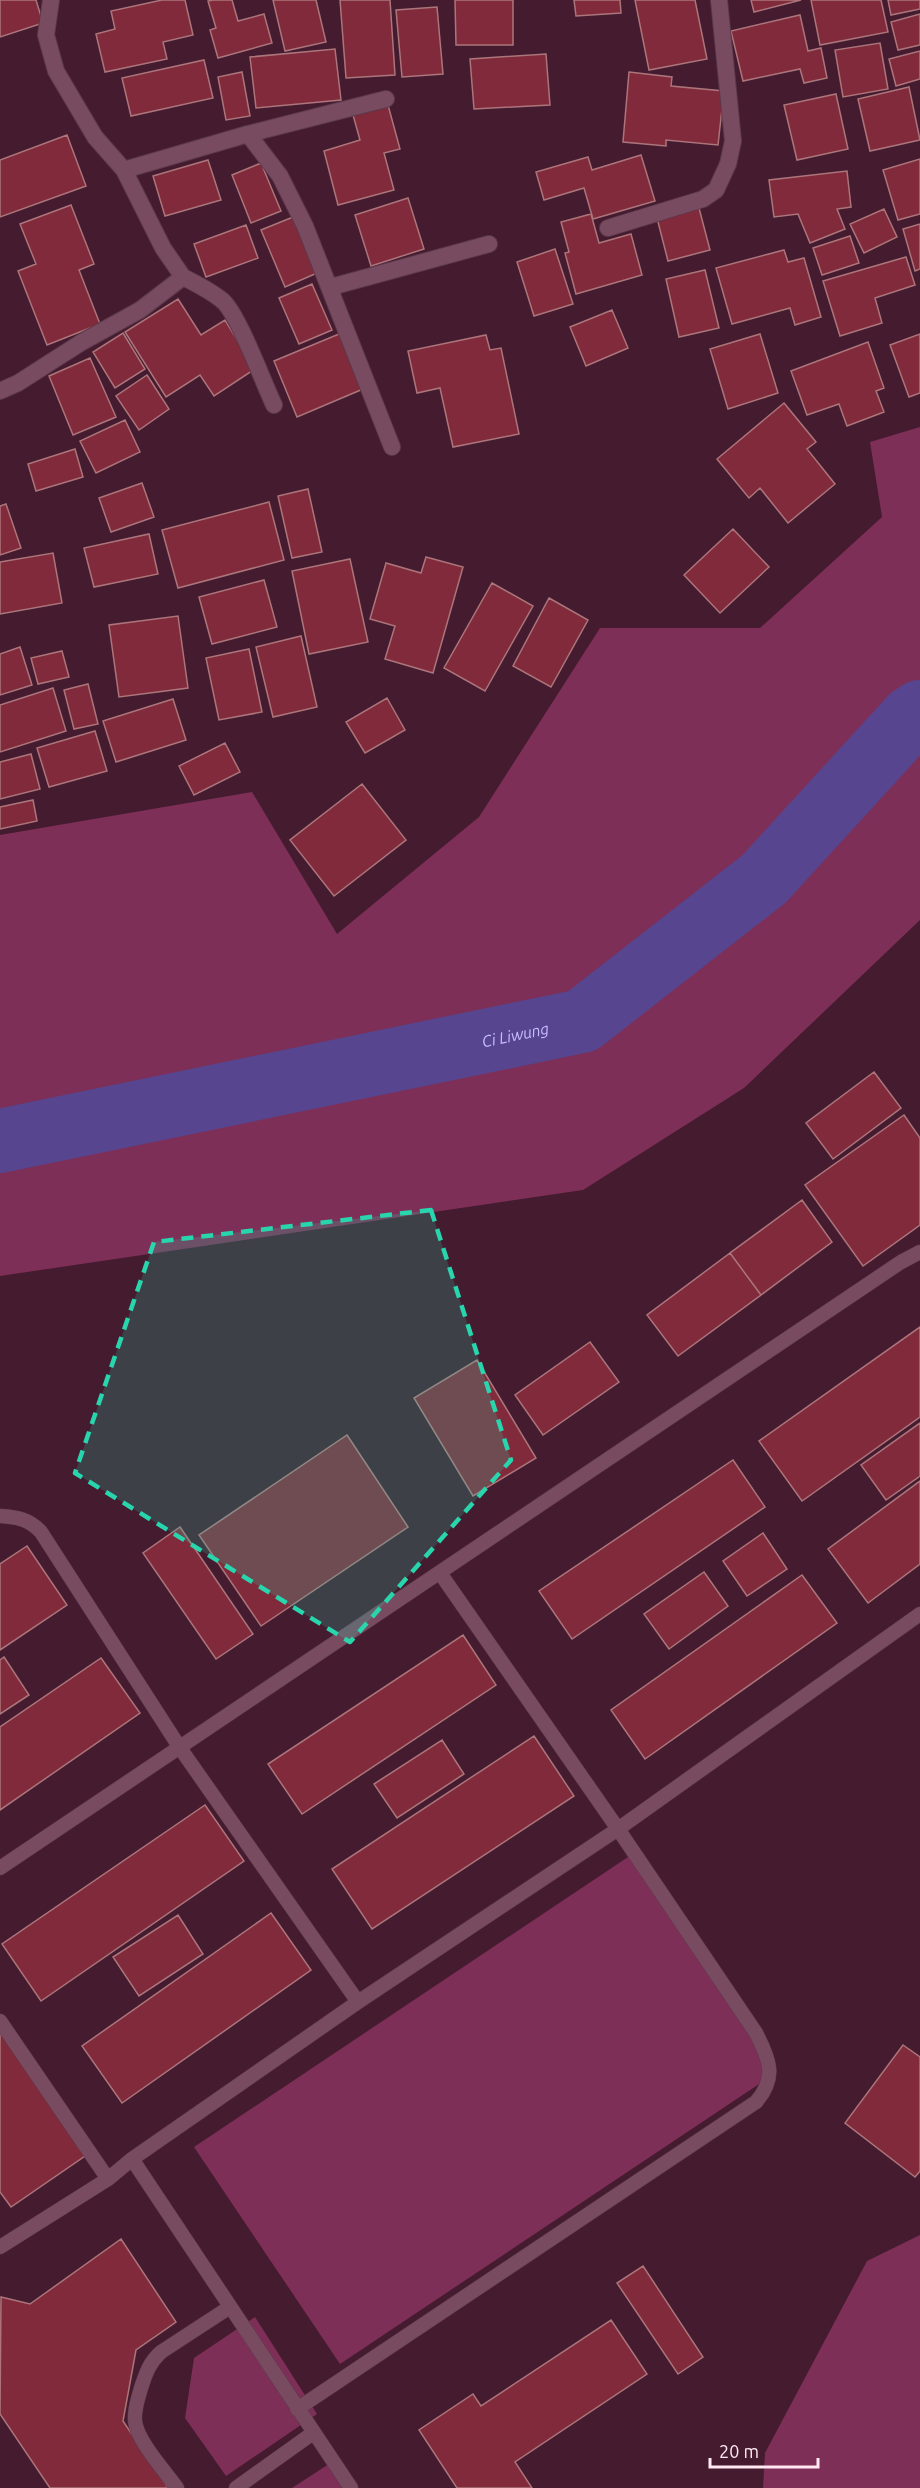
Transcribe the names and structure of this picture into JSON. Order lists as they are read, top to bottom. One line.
{"water":["Ci Liwung"],"scale_bar":"20 m"}
